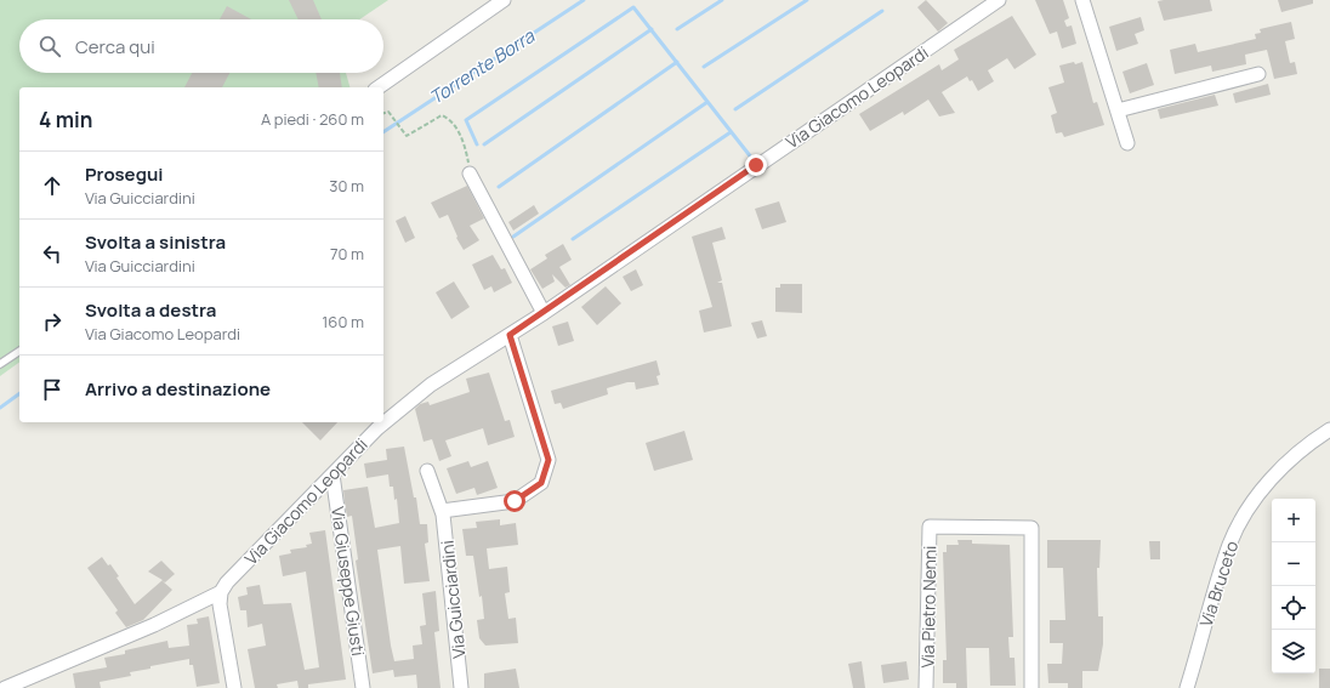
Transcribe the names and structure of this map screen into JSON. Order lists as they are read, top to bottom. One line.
{"streets":{"street":["Via Giacomo Leopardi","Via Giuseppe Giusti","Via Bruceto","Via Guicciardini","Via Pietro Nenni"]},"crossings":[["Via Giacomo Leopardi","Via Giuseppe Giusti"]],"water":["Torrente Borra"],"page":{"search":"Cerca qui","heading":["4 min","A piedi · 260 m"],"list":[["Prosegui","Via Guicciardini","30 m"],["Svolta a sinistra","Via Guicciardini","70 m"],["Svolta a destra","Via Giacomo Leopardi","160 m"],"Arrivo a destinazione"],"map_buttons":["+","−"]}}
